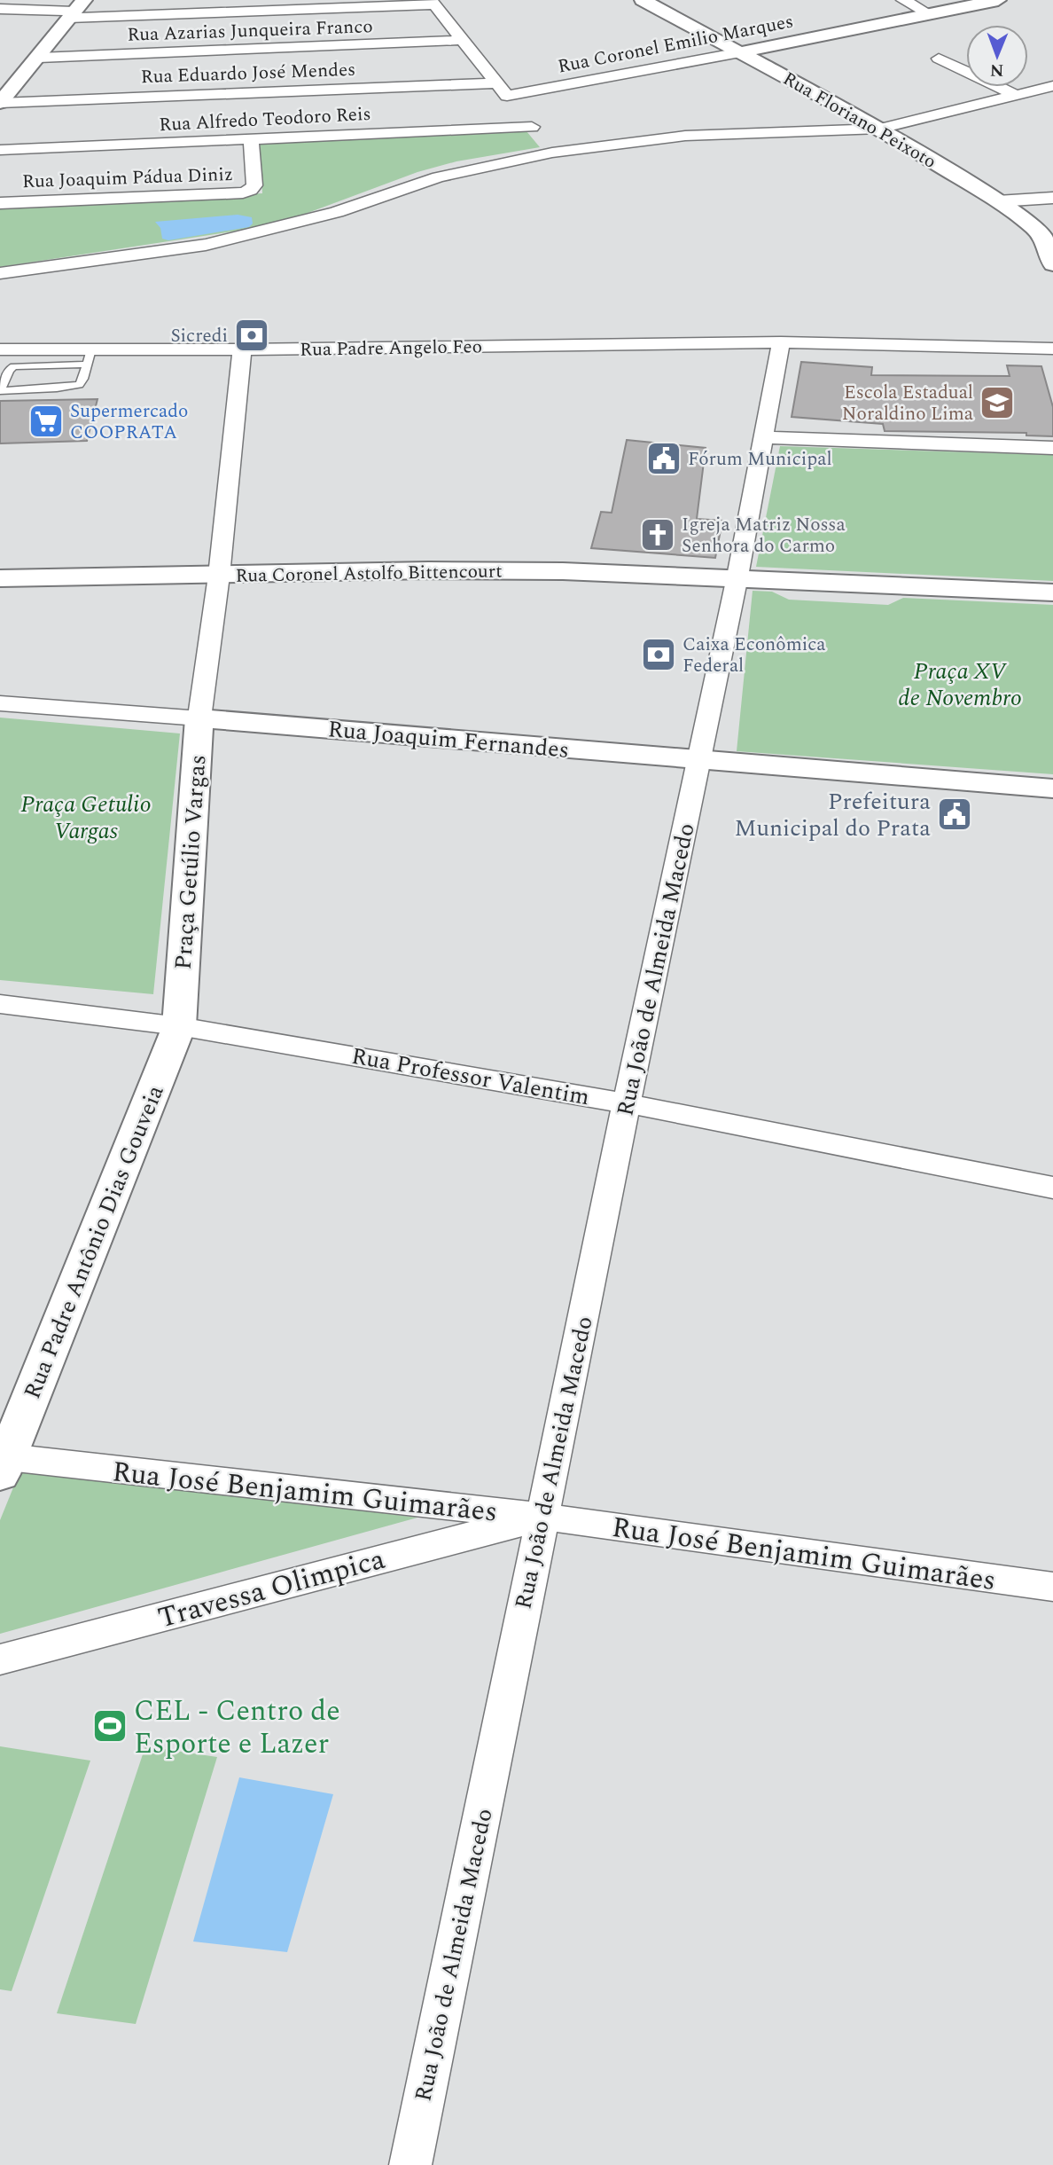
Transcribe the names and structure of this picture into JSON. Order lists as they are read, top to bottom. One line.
{"streets":{"street":["Rua Azarias Junqueira Franco","Rua Coronel Emilio Marques","Rua Eduardo José Mendes","Rua Alfredo Teodoro Reis","Rua Floriano Peixoto","Rua Joaquim Pádua Diniz","Rua Padre Angelo Feo","Rua Coronel Astolfo Bittencourt","Rua Joaquim Fernandes","Praça Getúlio Vargas","Rua João de Almeida Macedo","Rua Professor Valentim","Rua Padre Antônio Dias Gouveia","Rua José Benjamim Guimarães","Travessa Olimpica"]},"crossings":[["Rua Coronel Emilio Marques","Rua Floriano Peixoto"],["Rua Alfredo Teodoro Reis","Rua Joaquim Pádua Diniz"],["Rua Joaquim Fernandes","Praça Getúlio Vargas"],["Rua Joaquim Fernandes","Rua João de Almeida Macedo"],["Praça Getúlio Vargas","Rua Professor Valentim"],["Praça Getúlio Vargas","Rua Padre Antônio Dias Gouveia"],["Rua João de Almeida Macedo","Rua Professor Valentim"],["Rua João de Almeida Macedo","Rua José Benjamim Guimarães"],["Rua João de Almeida Macedo","Travessa Olimpica"],["Rua Professor Valentim","Rua Padre Antônio Dias Gouveia"],["Rua Padre Antônio Dias Gouveia","Rua José Benjamim Guimarães"],["Rua José Benjamim Guimarães","Travessa Olimpica"]],"parks":["Praça XV de Novembro","Praça Getulio Vargas"],"places":{"bank":["Sicredi","Caixa Econômica Federal"],"school or university":["Escola Estadual Noraldino Lima"],"supermarket":["Supermercado COOPRATA"],"public building":["Fórum Municipal","Prefeitura Municipal do Prata"],"church":["Igreja Matriz Nossa Senhora do Carmo"],"sports":["CEL - Centro de Esporte e Lazer"]},"north":"bottom"}
